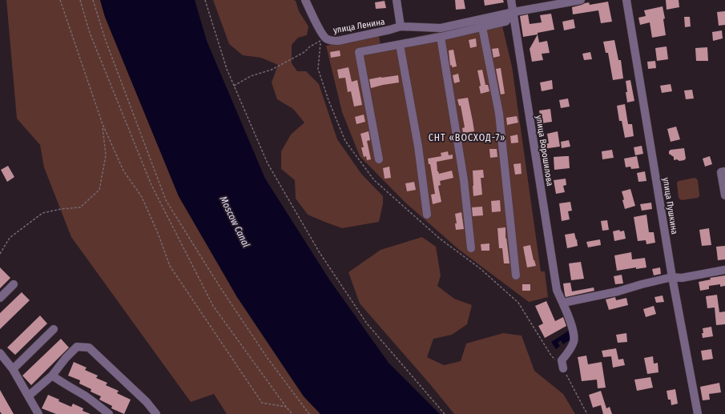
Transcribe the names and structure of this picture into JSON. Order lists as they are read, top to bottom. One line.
{"streets":{"street":["улица Ленина","улица Ворошилова","улица Пушкина"]},"crossings":[["улица Ленина","улица Ворошилова"]],"districts":["СНТ «ВОСХОД-7»"],"water":["Moscow Canal"]}
